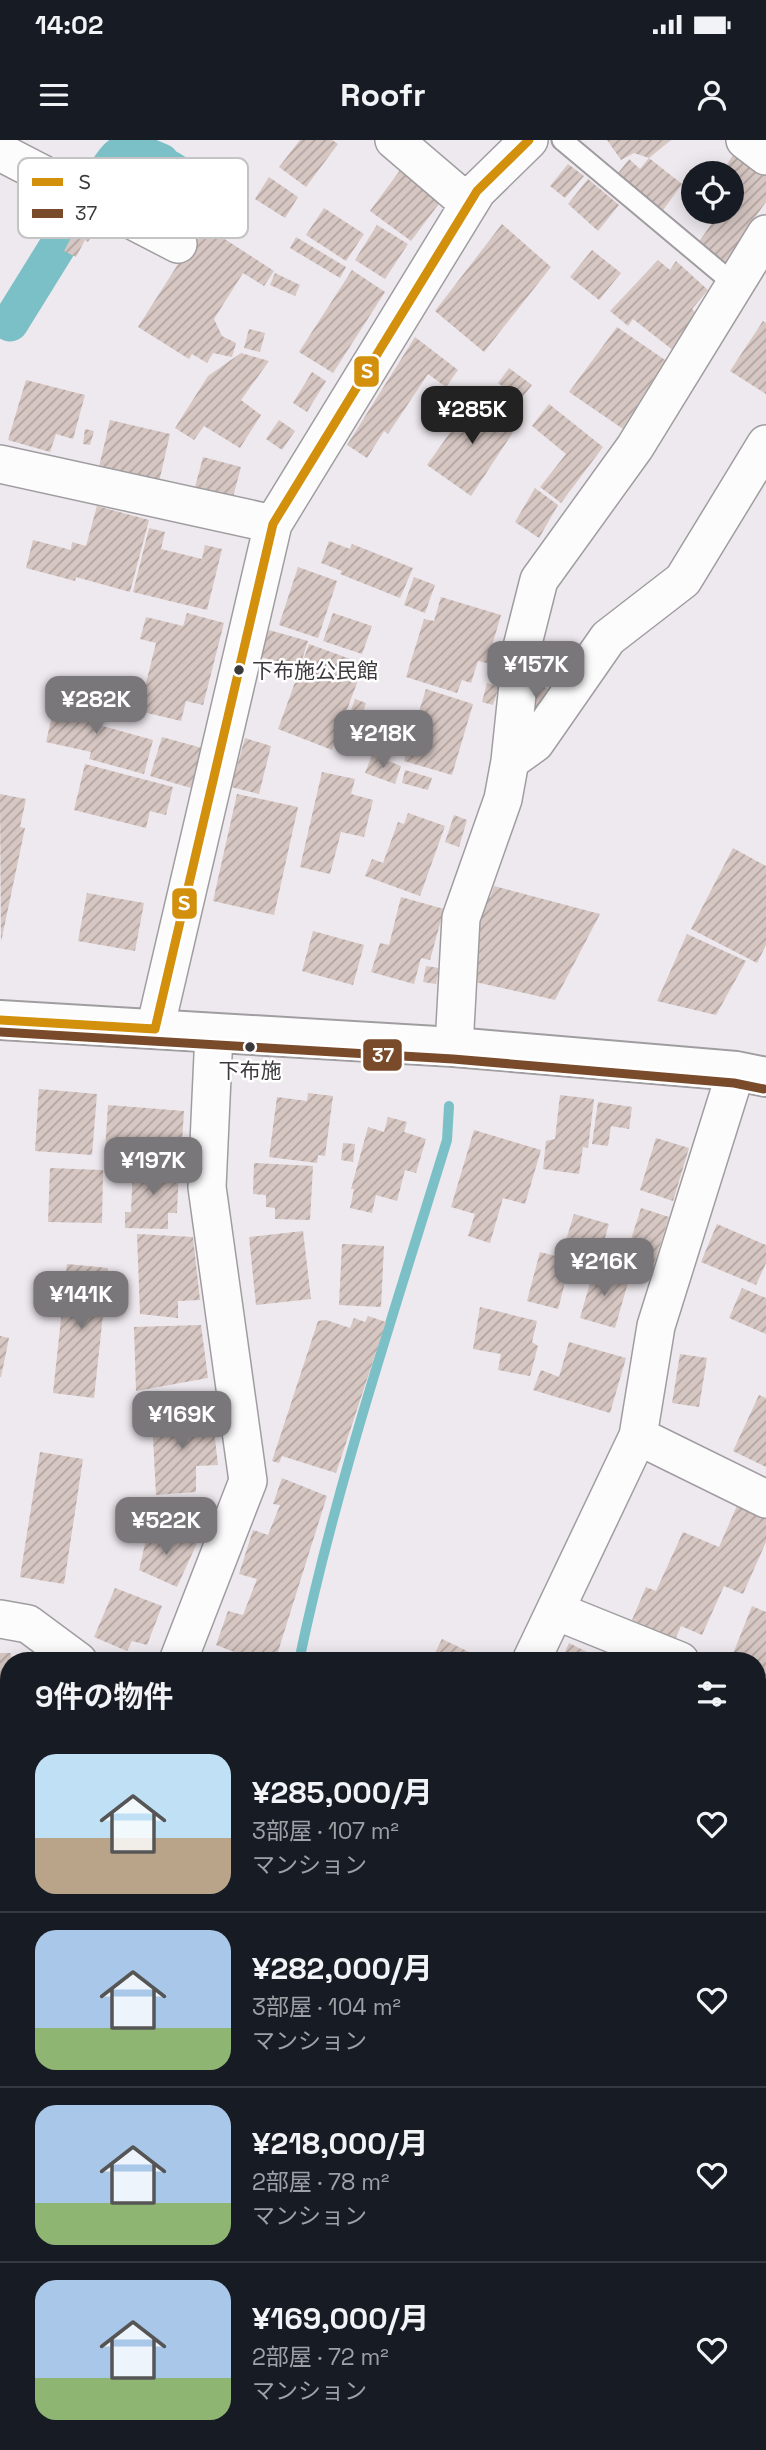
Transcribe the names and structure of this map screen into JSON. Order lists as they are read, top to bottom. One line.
{"places":["下布施公民館","下布施"],"lines":["transit line Ｓ","transit line 37"],"legend":["Ｓ","37"],"page":{"status":"14:02","header":"Roofr","price":["¥285K","¥157K","¥282K","¥218K","¥197K","¥216K","¥141K","¥169K","¥522K"],"heading":"9件の物件","list":[{"name":"¥285,000/月","note":"3部屋 · 107 m² · マンション"},{"name":"¥282,000/月","note":"3部屋 · 104 m² · マンション"},{"name":"¥218,000/月","note":"2部屋 · 78 m² · マンション"},{"name":"¥169,000/月","note":"2部屋 · 72 m² · マンション"}]}}
